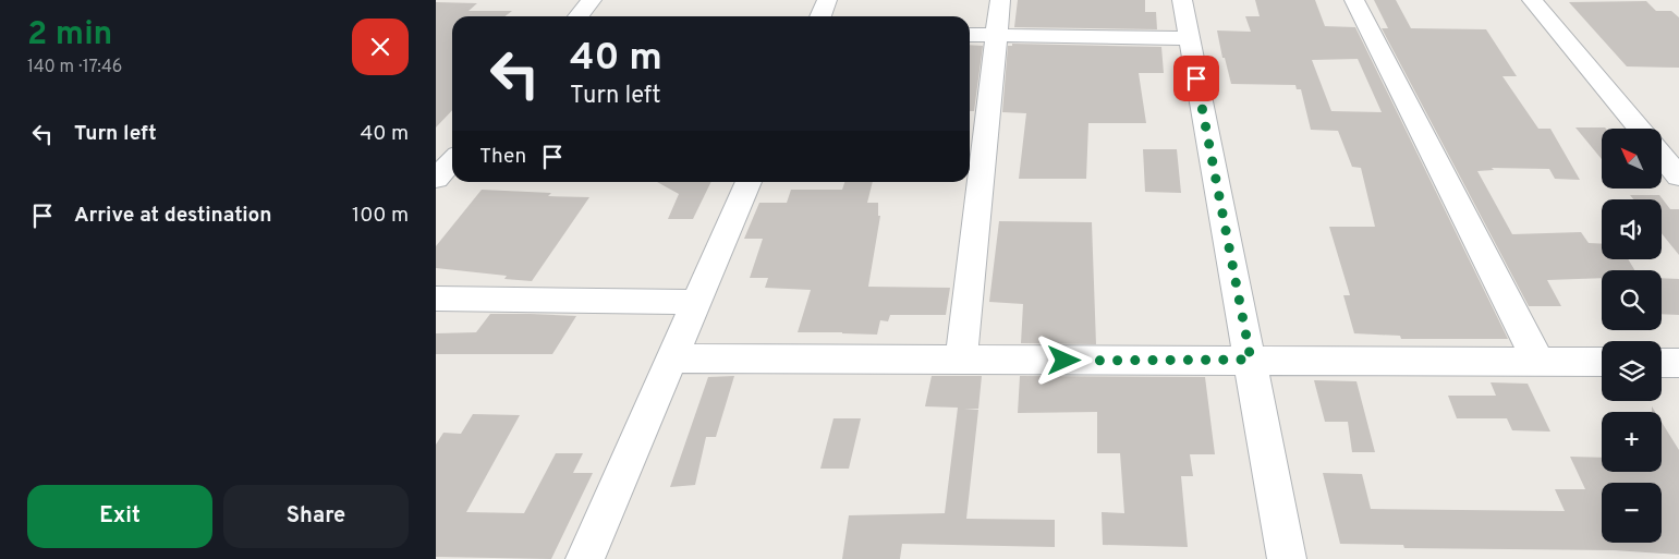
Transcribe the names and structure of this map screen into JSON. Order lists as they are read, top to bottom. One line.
{"north":"top left","page":{"heading":["2 min","140 m · 17:46"],"turn":["40 m","Turn left"],"list":[{"name":"Turn left","value":"40 m"},{"name":"Arrive at destination","value":"100 m"}],"map_buttons":["+","−"],"then":"Then","buttons":["Exit","Share"]}}
